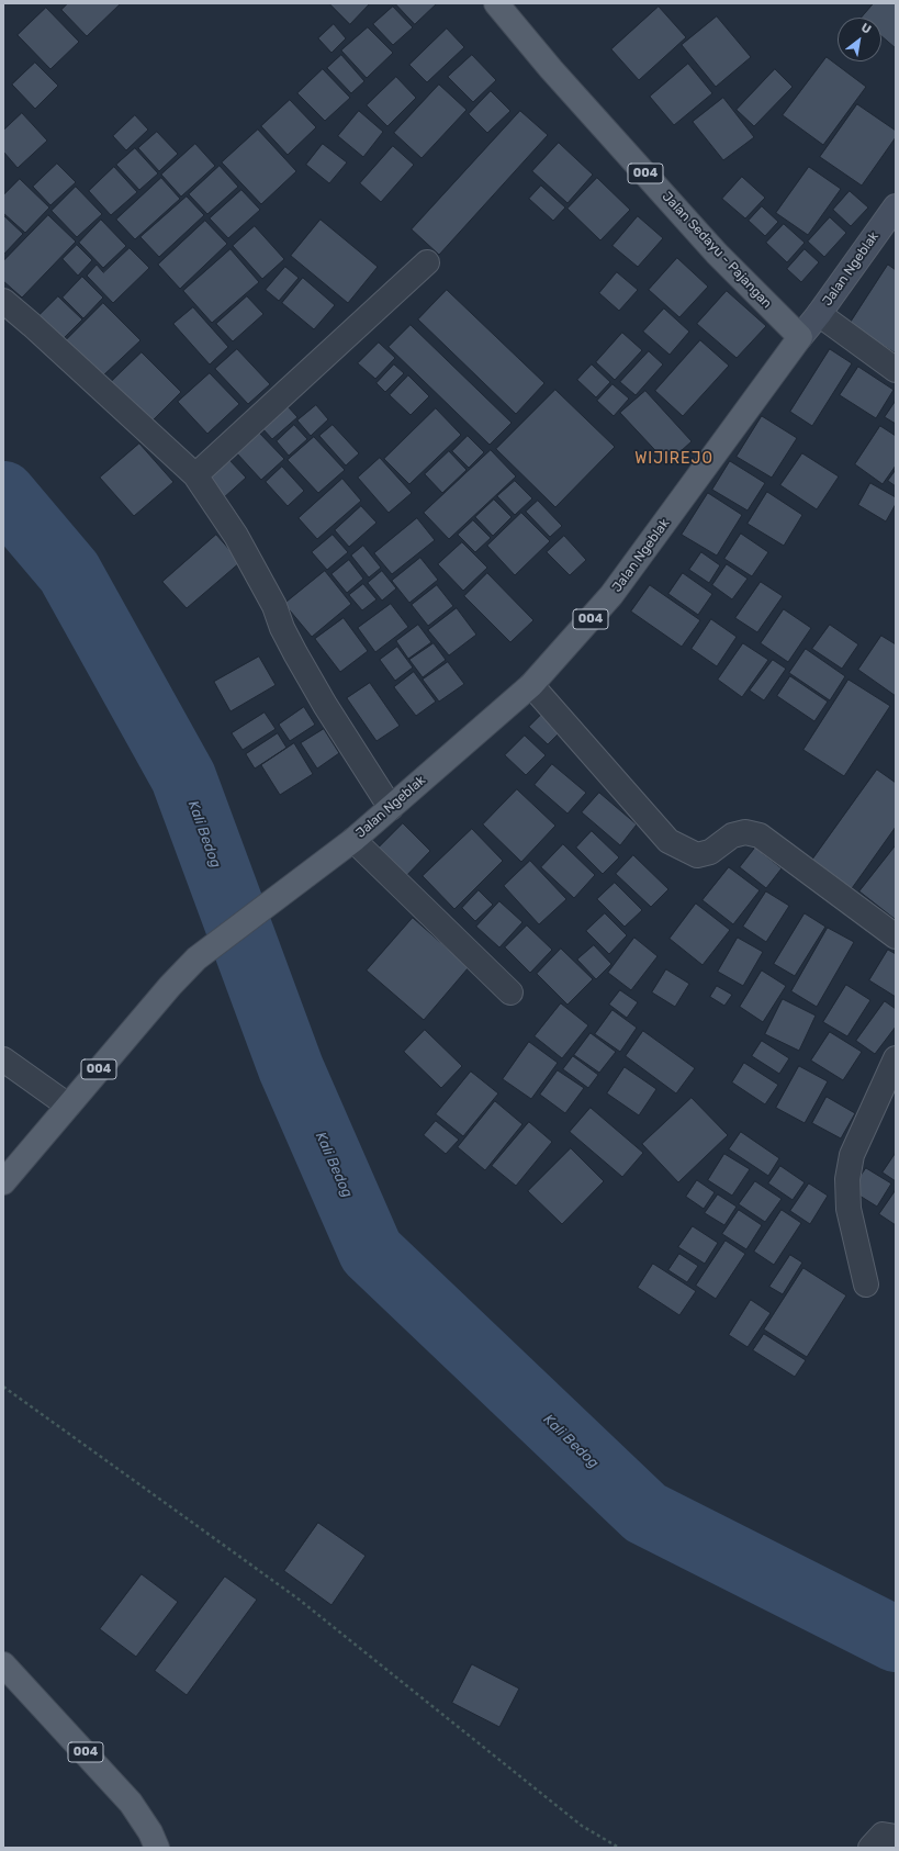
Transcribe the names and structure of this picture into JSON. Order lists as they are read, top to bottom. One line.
{"streets":{"main road":["004","Jalan Sedayu - Pajangan","Jalan Ngeblak"]},"crossings":[["004","Jalan Ngeblak"],["Jalan Sedayu - Pajangan","Jalan Ngeblak"]],"districts":["WIJIREJO"],"water":["Kali Bedog"],"north":"top right"}
